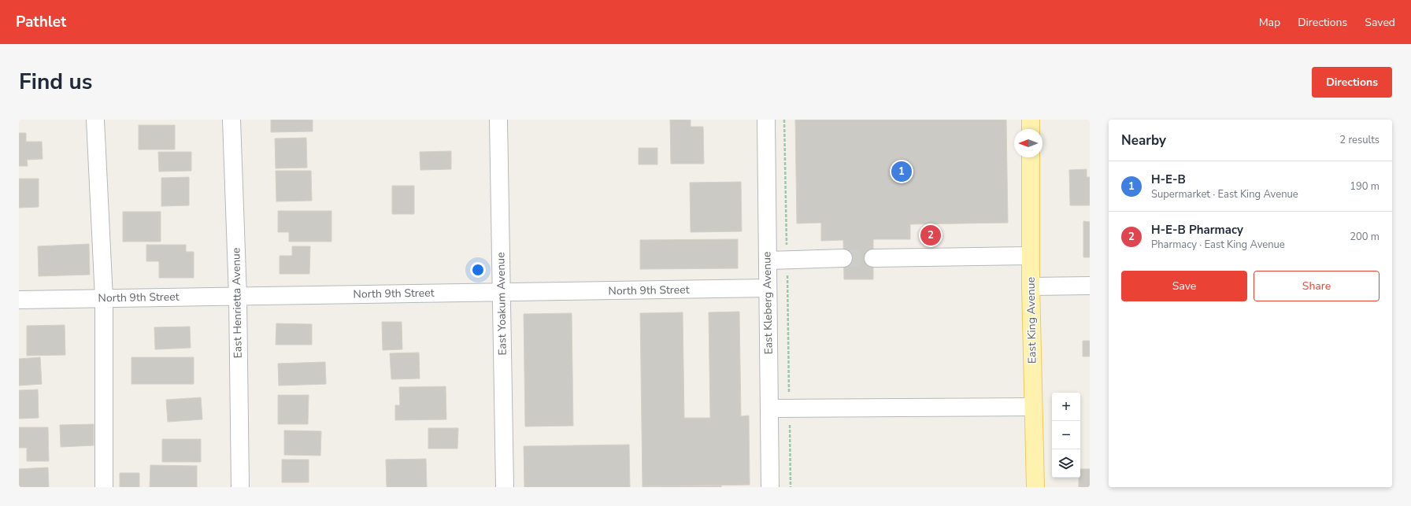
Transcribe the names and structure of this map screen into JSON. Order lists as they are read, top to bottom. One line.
{"streets":{"main road":["East King Avenue"],"street":["North 9th Street","East Henrietta Avenue","East Kleberg Avenue","East Yoakum Avenue"]},"crossings":[["North 9th Street","East Henrietta Avenue"],["North 9th Street","East Kleberg Avenue"],["North 9th Street","East Yoakum Avenue"]],"north":"left","page":{"header":"Pathlet","nav":["Map","Directions","Saved"],"title":"Find us","buttons":["Directions",["Save","Share"]],"heading":["Nearby","2 results"],"pins":["1","2"],"list":[{"mark":"1","name":"H-E-B","note":"Supermarket · East King Avenue","value":"190 m"},{"mark":"2","name":"H-E-B Pharmacy","note":"Pharmacy · East King Avenue","value":"200 m"}],"map_buttons":["+","−"]}}
